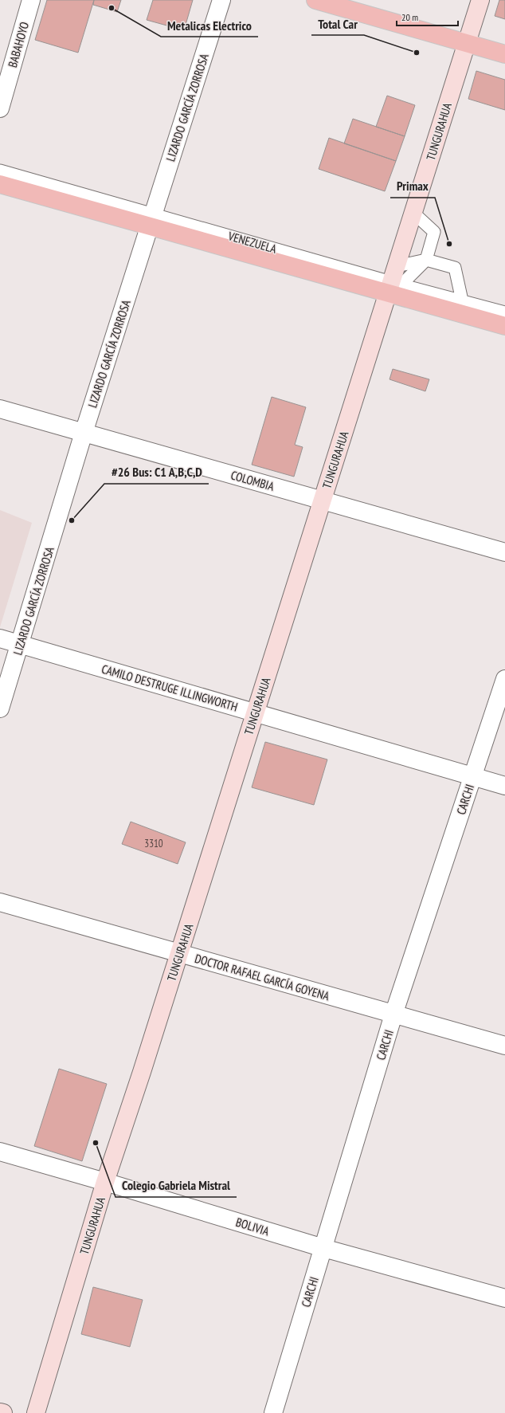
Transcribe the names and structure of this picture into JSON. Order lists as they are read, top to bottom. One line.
{"streets":{"main road":["TUNGURAHUA","VENEZUELA"],"street":["BABAHOYO","LIZARDO GARCÍA ZORROSA","COLOMBIA","CAMILO DESTRUGE ILLINGWORTH","CARCHI","DOCTOR RAFAEL GARCÍA GOYENA","BOLIVIA"]},"crossings":[["LIZARDO GARCÍA ZORROSA","VENEZUELA"],["LIZARDO GARCÍA ZORROSA","COLOMBIA"],["LIZARDO GARCÍA ZORROSA","CAMILO DESTRUGE ILLINGWORTH"],["TUNGURAHUA","VENEZUELA"],["TUNGURAHUA","COLOMBIA"],["TUNGURAHUA","CAMILO DESTRUGE ILLINGWORTH"],["TUNGURAHUA","DOCTOR RAFAEL GARCÍA GOYENA"],["TUNGURAHUA","BOLIVIA"],["CAMILO DESTRUGE ILLINGWORTH","CARCHI"],["CARCHI","DOCTOR RAFAEL GARCÍA GOYENA"],["CARCHI","BOLIVIA"]],"places":["Metalicas Electrico","Total Car","Primax","#26 Bus: C1 A,B,C,D","Colegio Gabriela Mistral"],"house_numbers":["3310"],"scale_bar":"20 m"}
